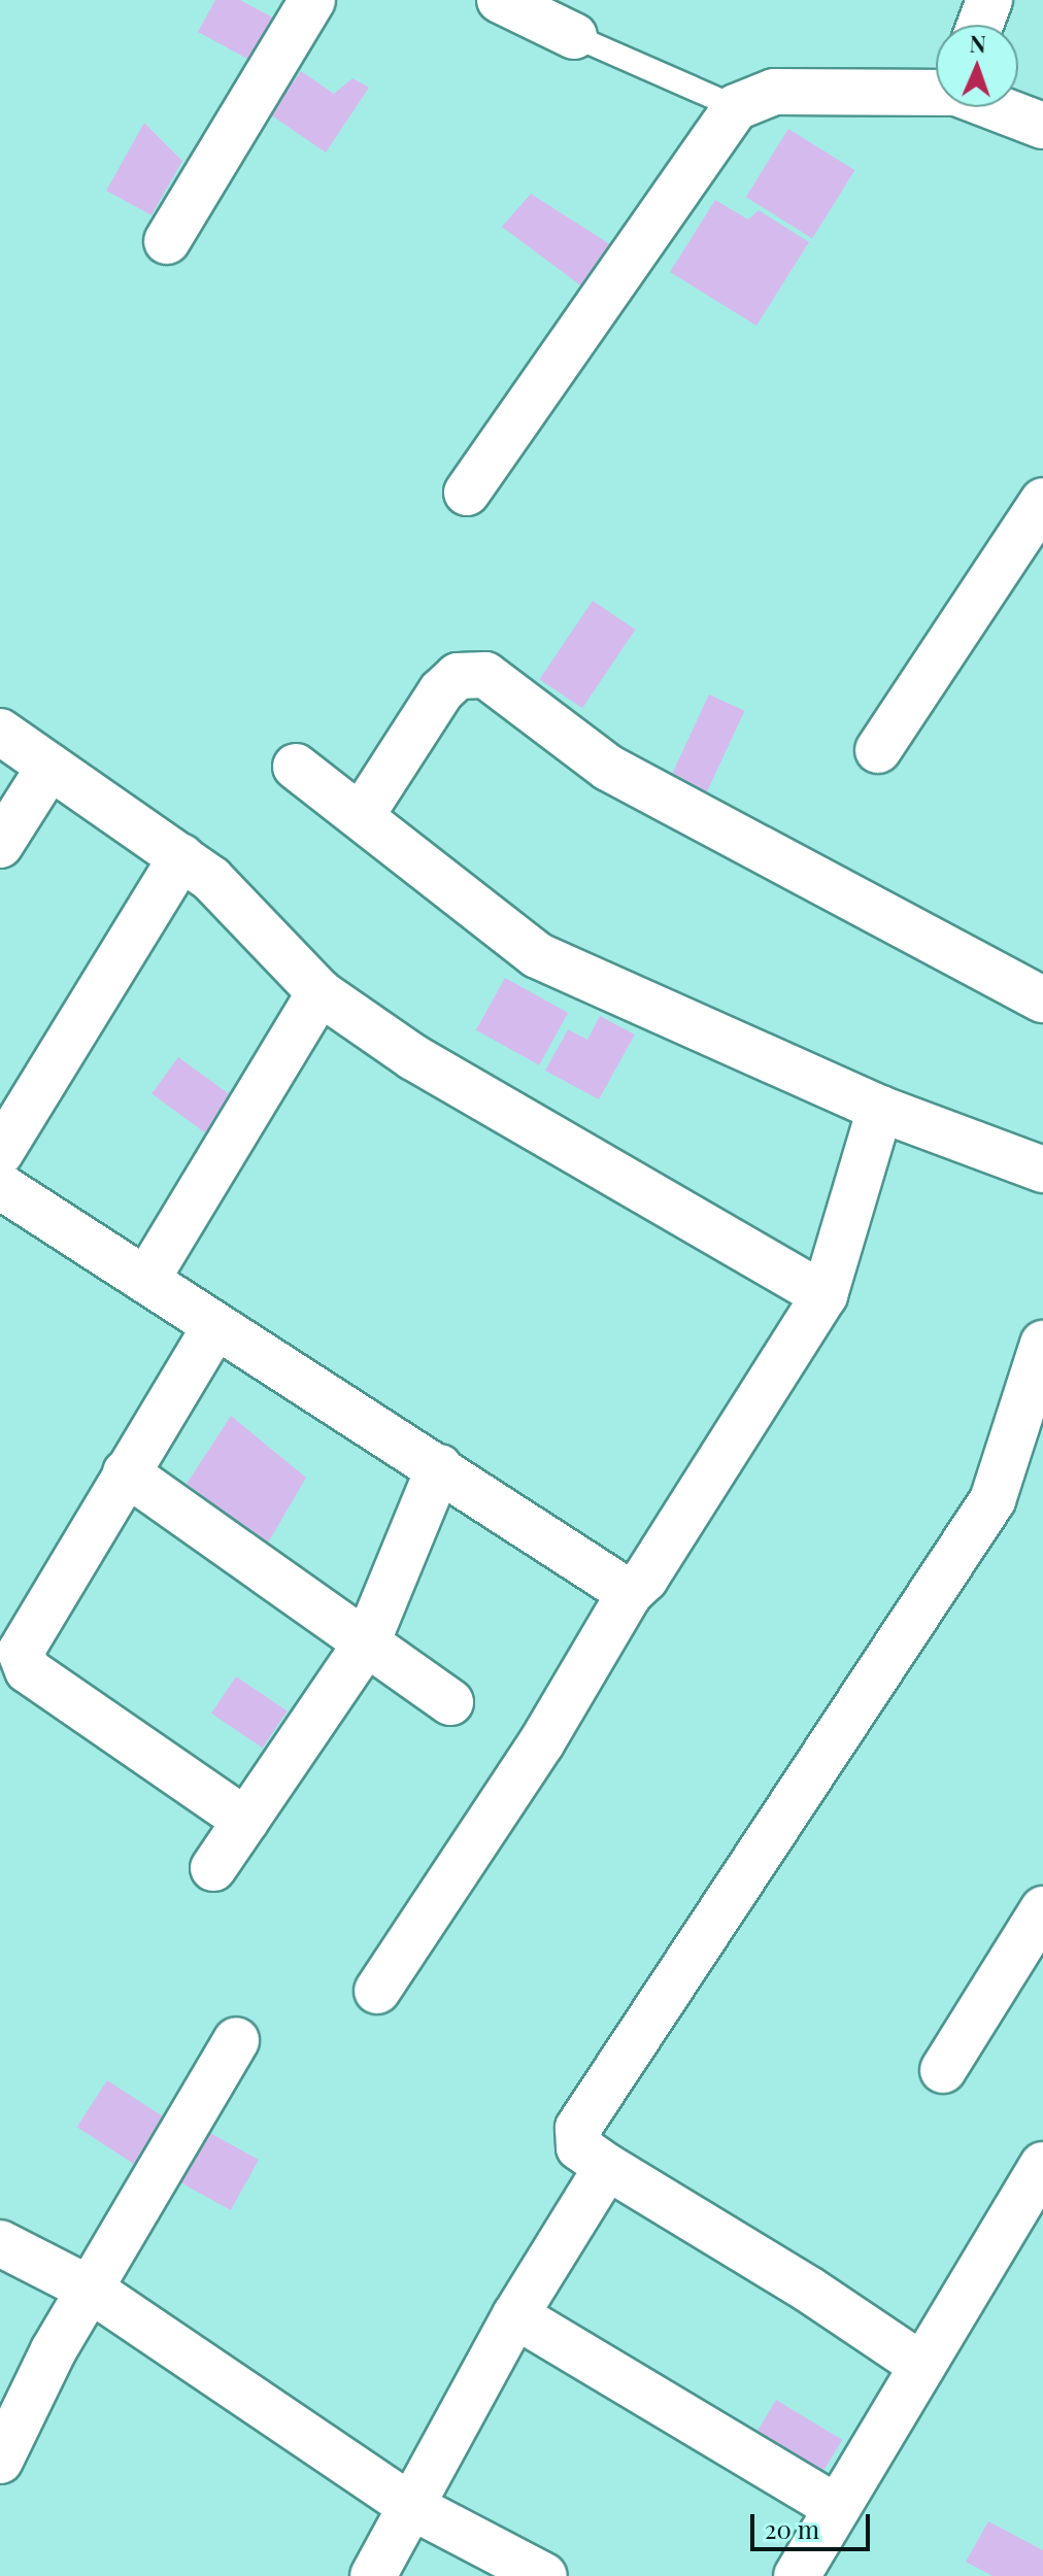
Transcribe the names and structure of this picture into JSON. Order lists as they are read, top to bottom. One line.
{"scale_bar":"20 m","north":"top"}
